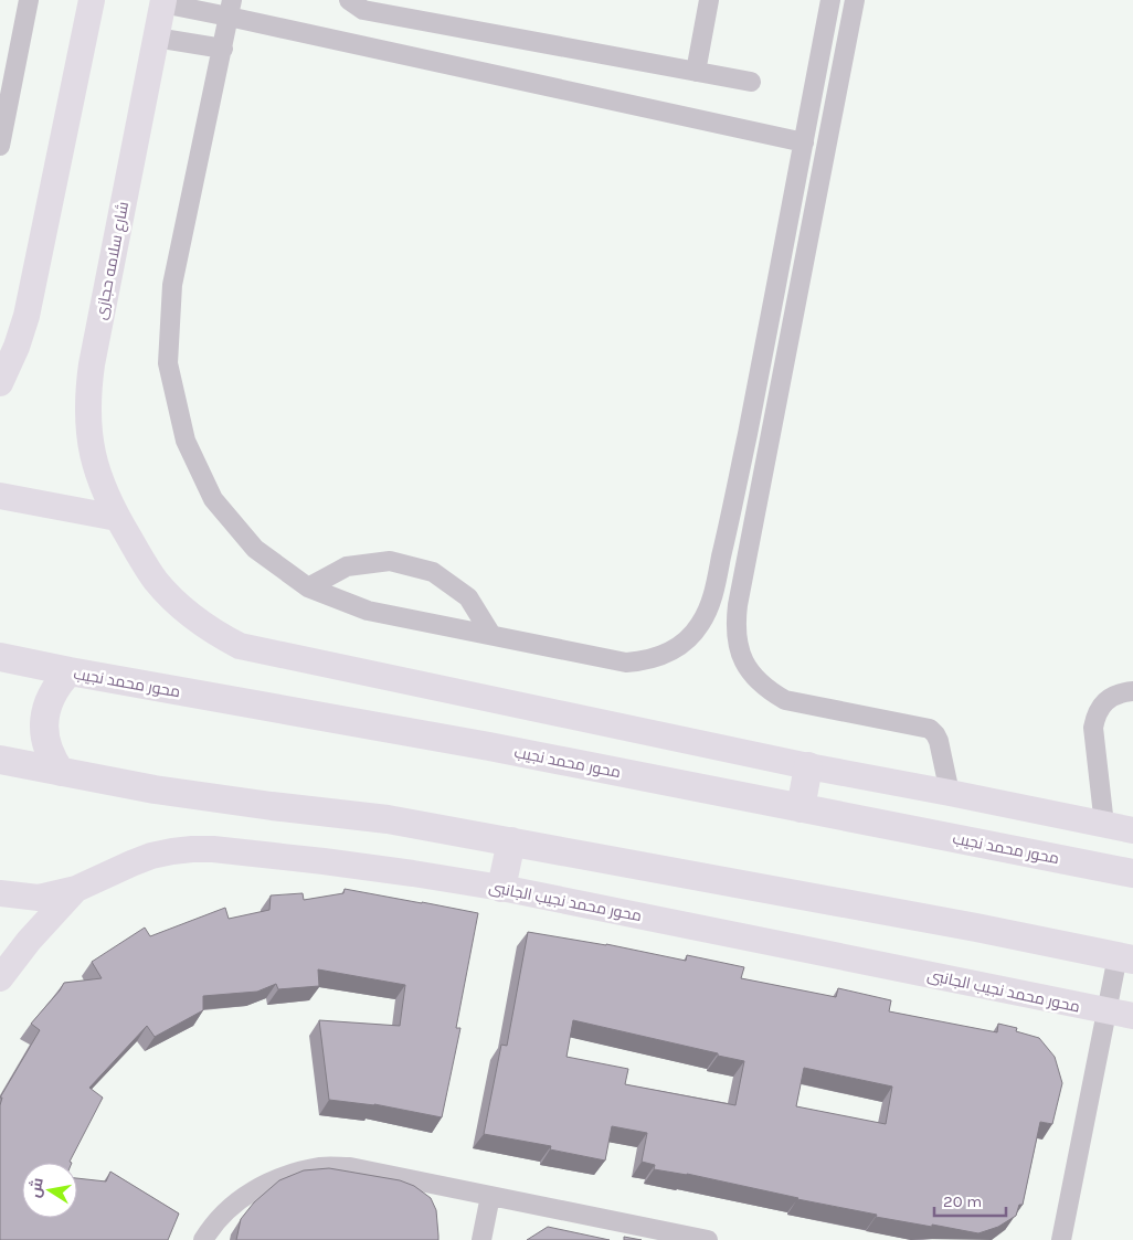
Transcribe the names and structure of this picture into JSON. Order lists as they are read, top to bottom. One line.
{"streets":{"main road":["محور محمد نجيب"],"street":["شارع سلامه حجازى","محور محمد نجيب الجانبى"]},"scale_bar":"20 m","north":"left"}
